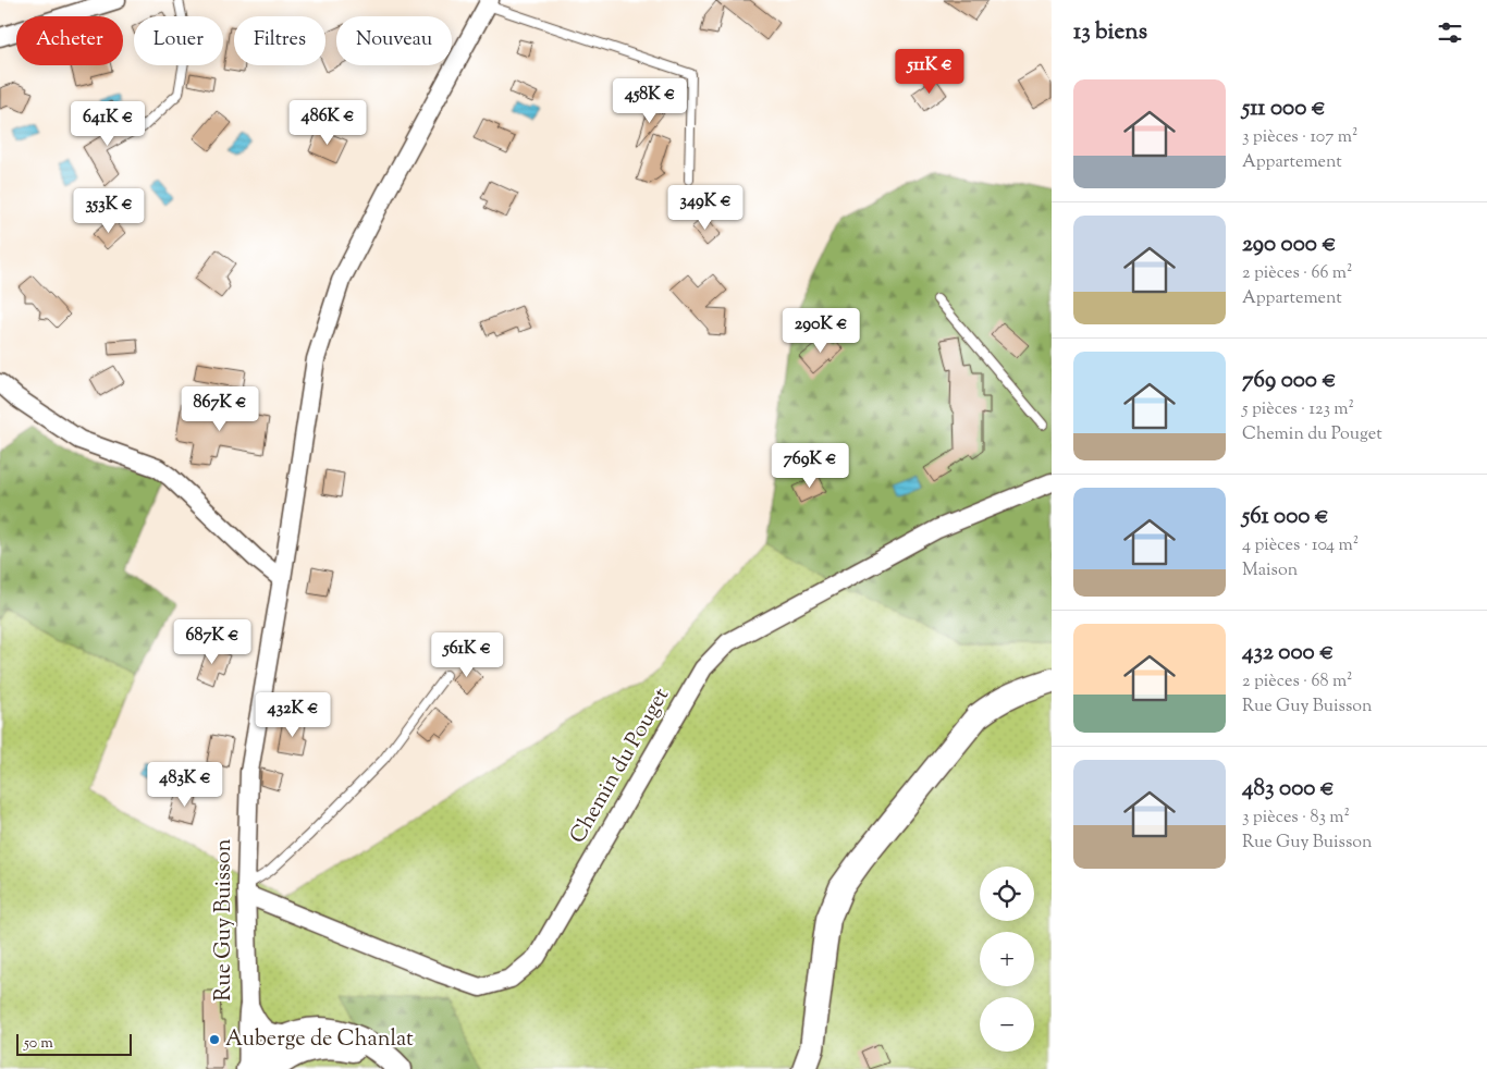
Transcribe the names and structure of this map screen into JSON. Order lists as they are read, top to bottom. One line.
{"streets":{"street":["Chemin du Pouget","Rue Guy Buisson"]},"crossings":[["Chemin du Pouget","Rue Guy Buisson"]],"places":["Auberge de Chanlat"],"scale_bar":"50 m","page":{"heading":"13 biens","chip":["Acheter","Louer","Filtres","Nouveau"],"price":["511K €","458K €","486K €","641K €","349K €","353K €","290K €","867K €","769K €","687K €","561K €","432K €","483K €"],"list":[{"name":"511 000 €","note":"3 pièces · 107 m² · Appartement"},{"name":"290 000 €","note":"2 pièces · 66 m² · Appartement"},{"name":"769 000 €","note":"5 pièces · 123 m² · Chemin du Pouget"},{"name":"561 000 €","note":"4 pièces · 104 m² · Maison"},{"name":"432 000 €","note":"2 pièces · 68 m² · Rue Guy Buisson"},{"name":"483 000 €","note":"3 pièces · 83 m² · Rue Guy Buisson"}],"map_buttons":["+","−"],"scale":"50 m"}}
